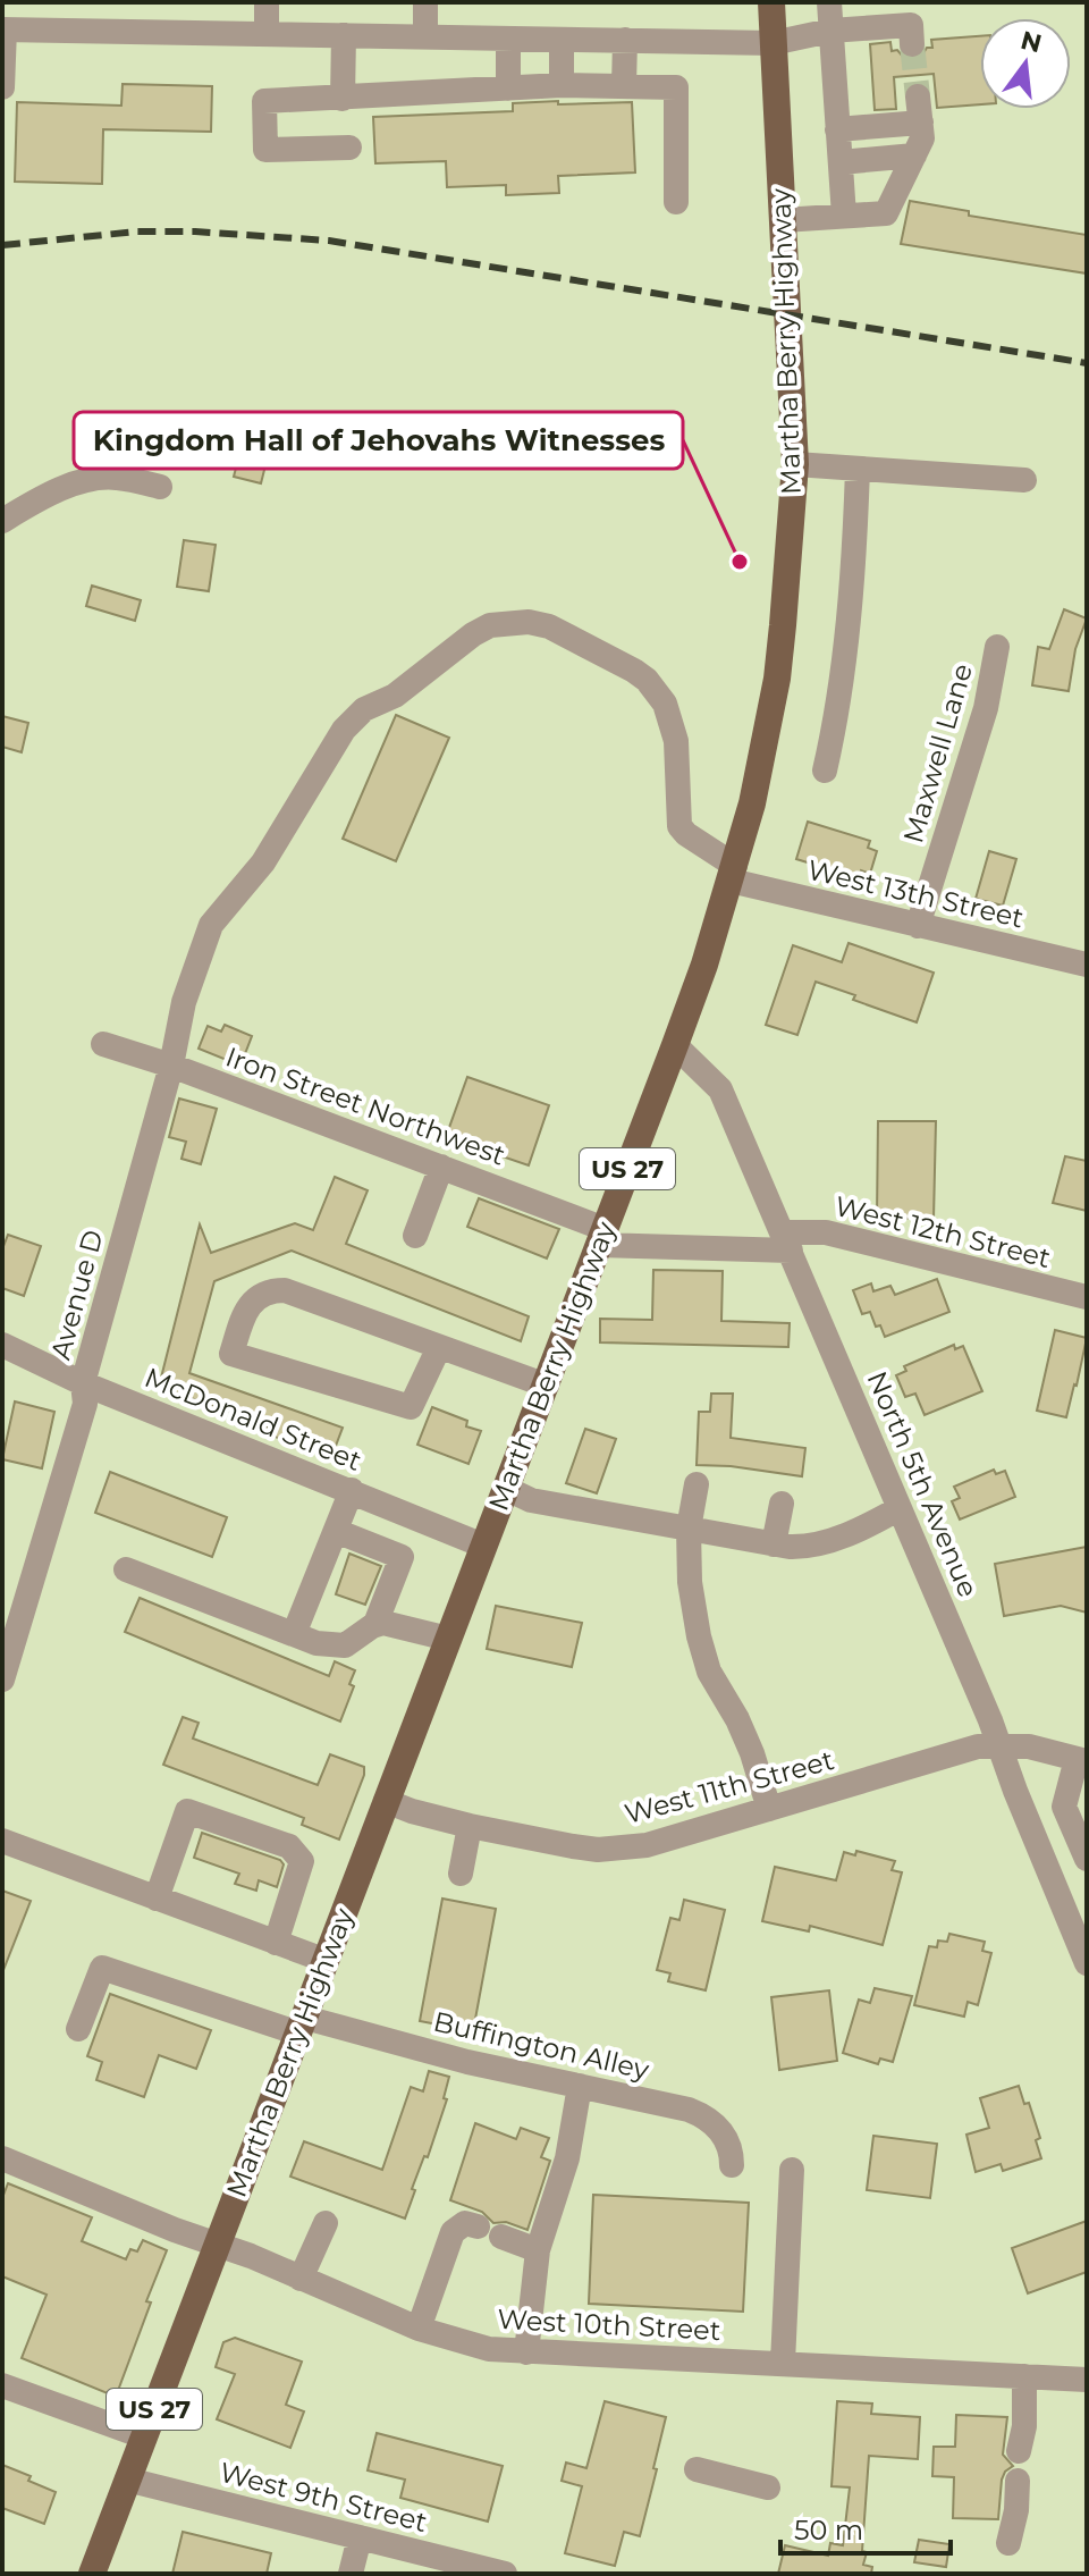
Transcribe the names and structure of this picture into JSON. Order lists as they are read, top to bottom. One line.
{"streets":{"main road":["Martha Berry Highway","US 27"],"street":["Maxwell Lane","West 13th Street","Iron Street Northwest","West 12th Street","Avenue D","McDonald Street","North 5th Avenue","West 11th Street","Buffington Alley","West 10th Street","West 9th Street"]},"crossings":[["Martha Berry Highway","West 13th Street"],["Martha Berry Highway","Iron Street Northwest"],["Martha Berry Highway","McDonald Street"],["Martha Berry Highway","North 5th Avenue"],["Martha Berry Highway","West 11th Street"],["Martha Berry Highway","Buffington Alley"],["Martha Berry Highway","West 10th Street"],["Martha Berry Highway","West 9th Street"],["Maxwell Lane","West 13th Street"],["West 13th Street","Avenue D"],["Iron Street Northwest","West 12th Street"],["Iron Street Northwest","Avenue D"],["Iron Street Northwest","North 5th Avenue"],["West 12th Street","North 5th Avenue"],["Avenue D","McDonald Street"],["North 5th Avenue","West 11th Street"]],"places":["Kingdom Hall of Jehovahs Witnesses"],"scale_bar":"50 m","north":"top"}
